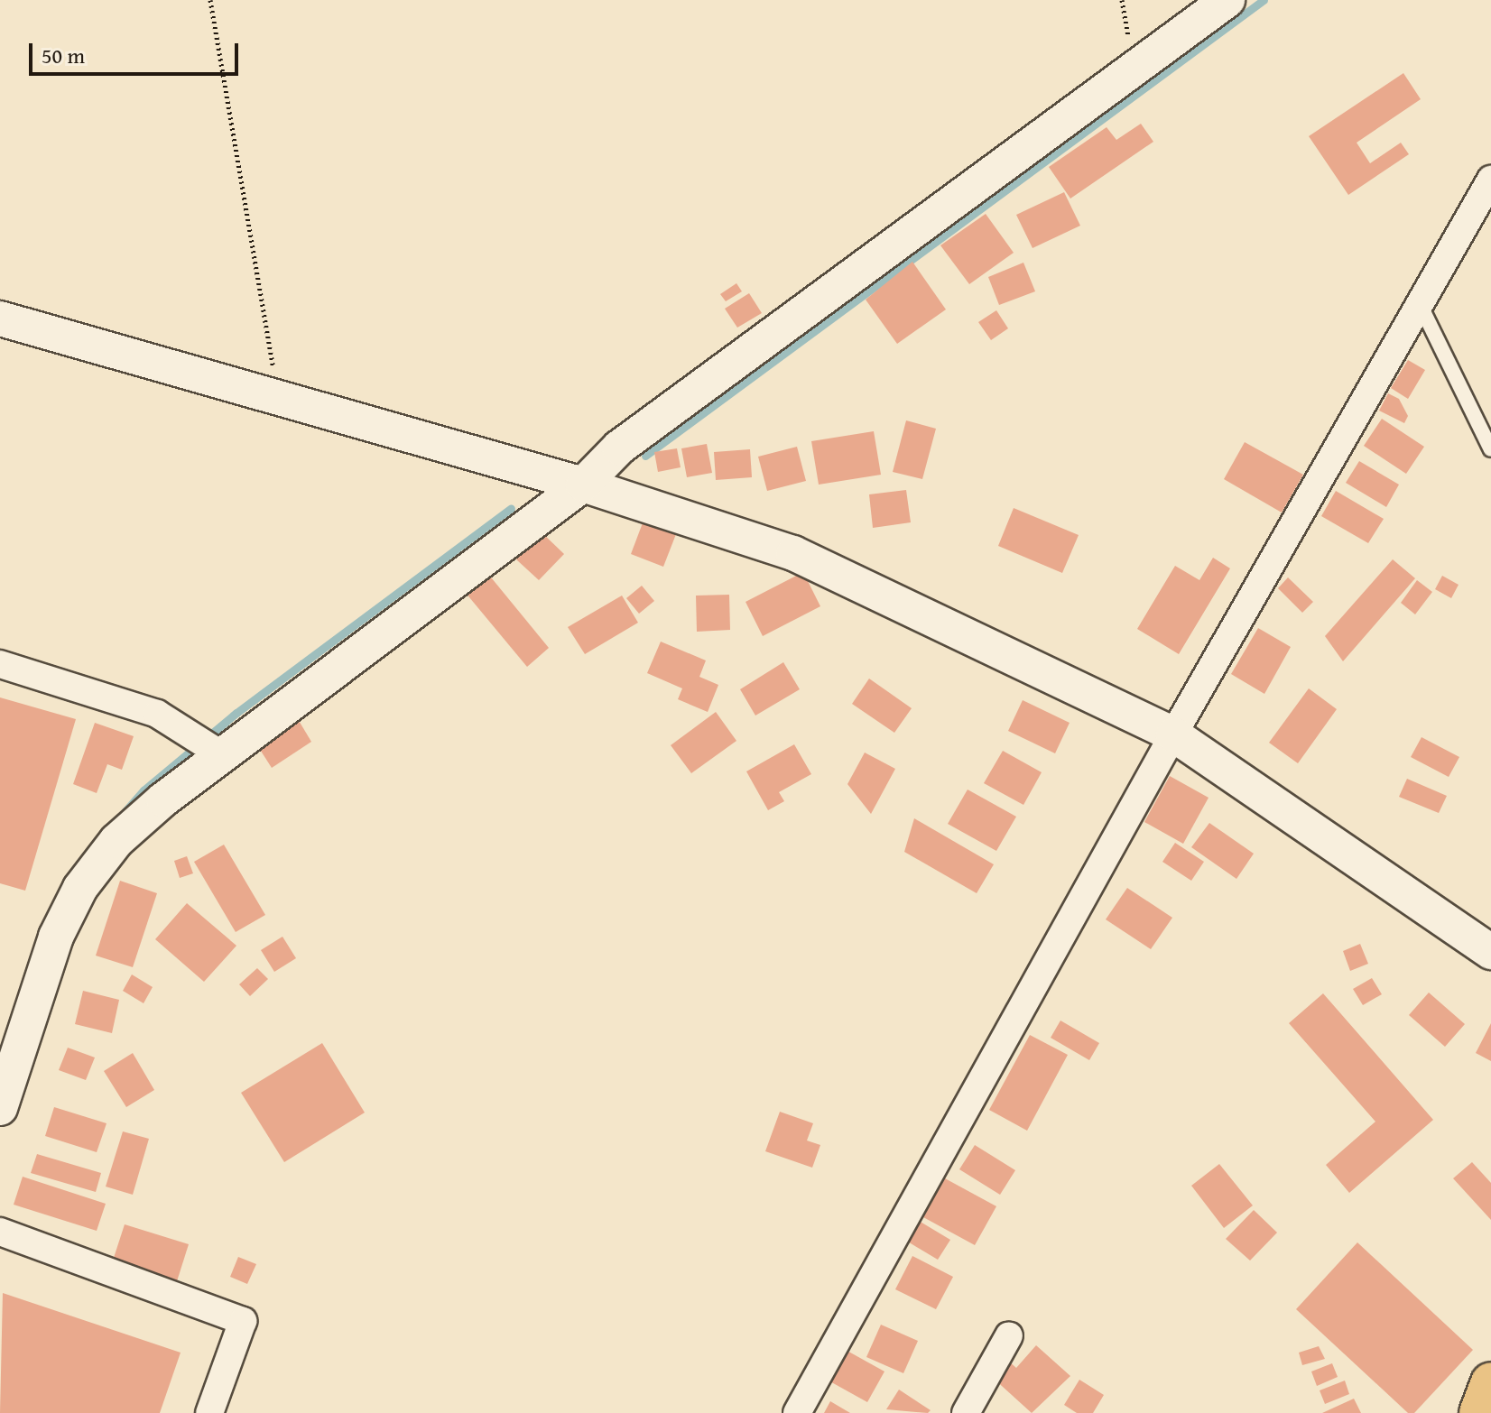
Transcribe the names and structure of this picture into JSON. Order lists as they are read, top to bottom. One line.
{"scale_bar":"50 m"}
